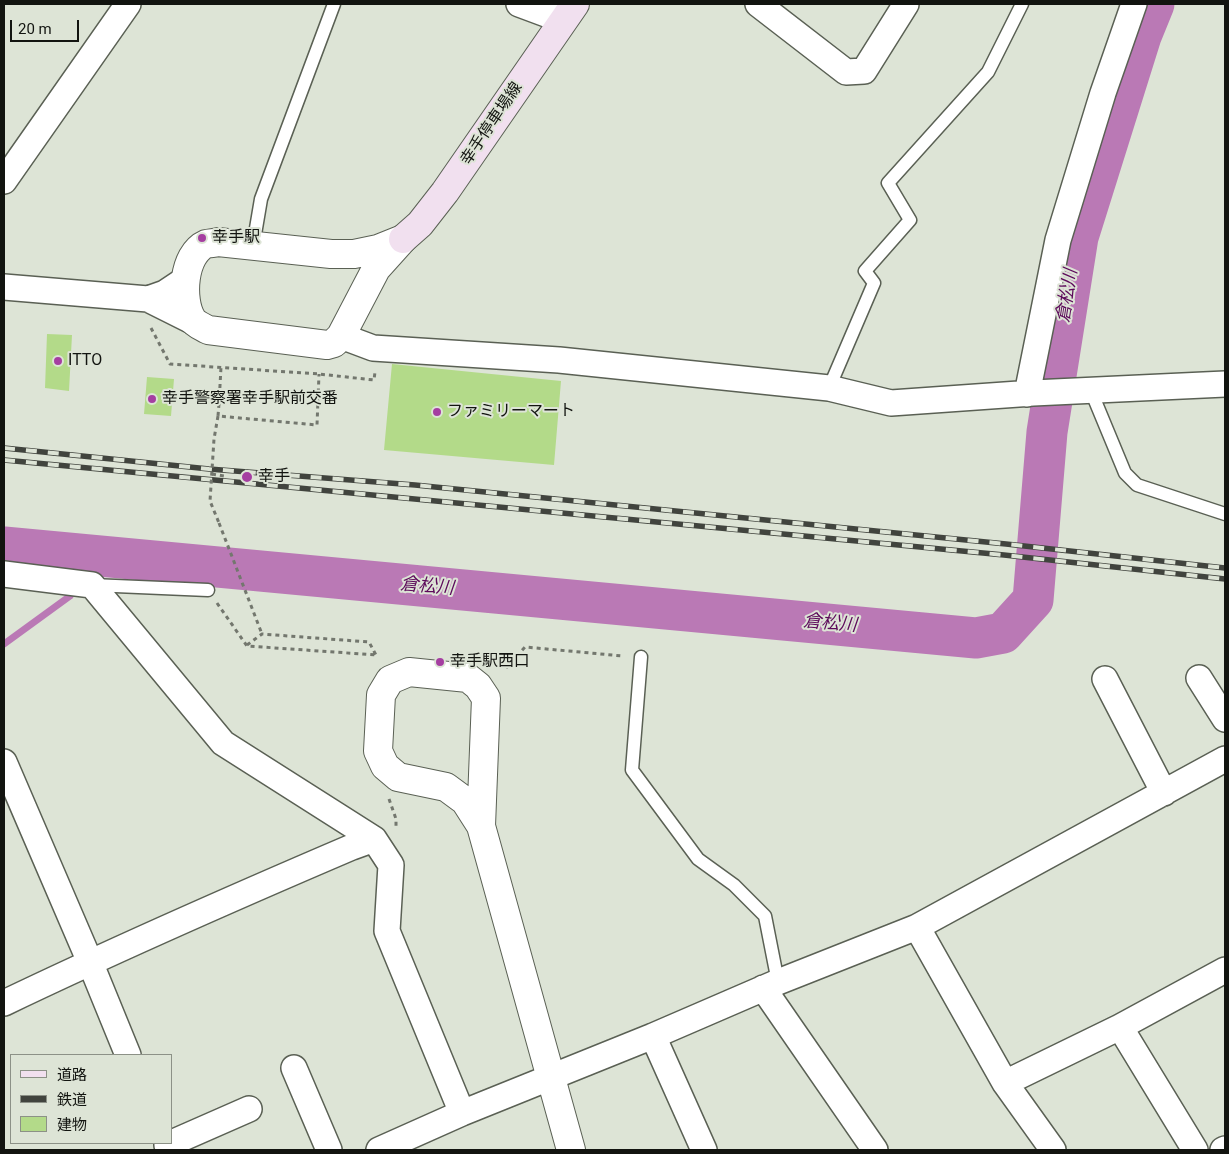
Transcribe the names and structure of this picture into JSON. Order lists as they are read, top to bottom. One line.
{"streets":{"main road":["幸手停車場線"]},"water":["倉松川"],"places":["幸手駅","ITTO","幸手警察署幸手駅前交番","ファミリーマート","幸手","幸手駅西口"],"legend":["道路","鉄道","建物"],"scale_bar":"20 m"}
